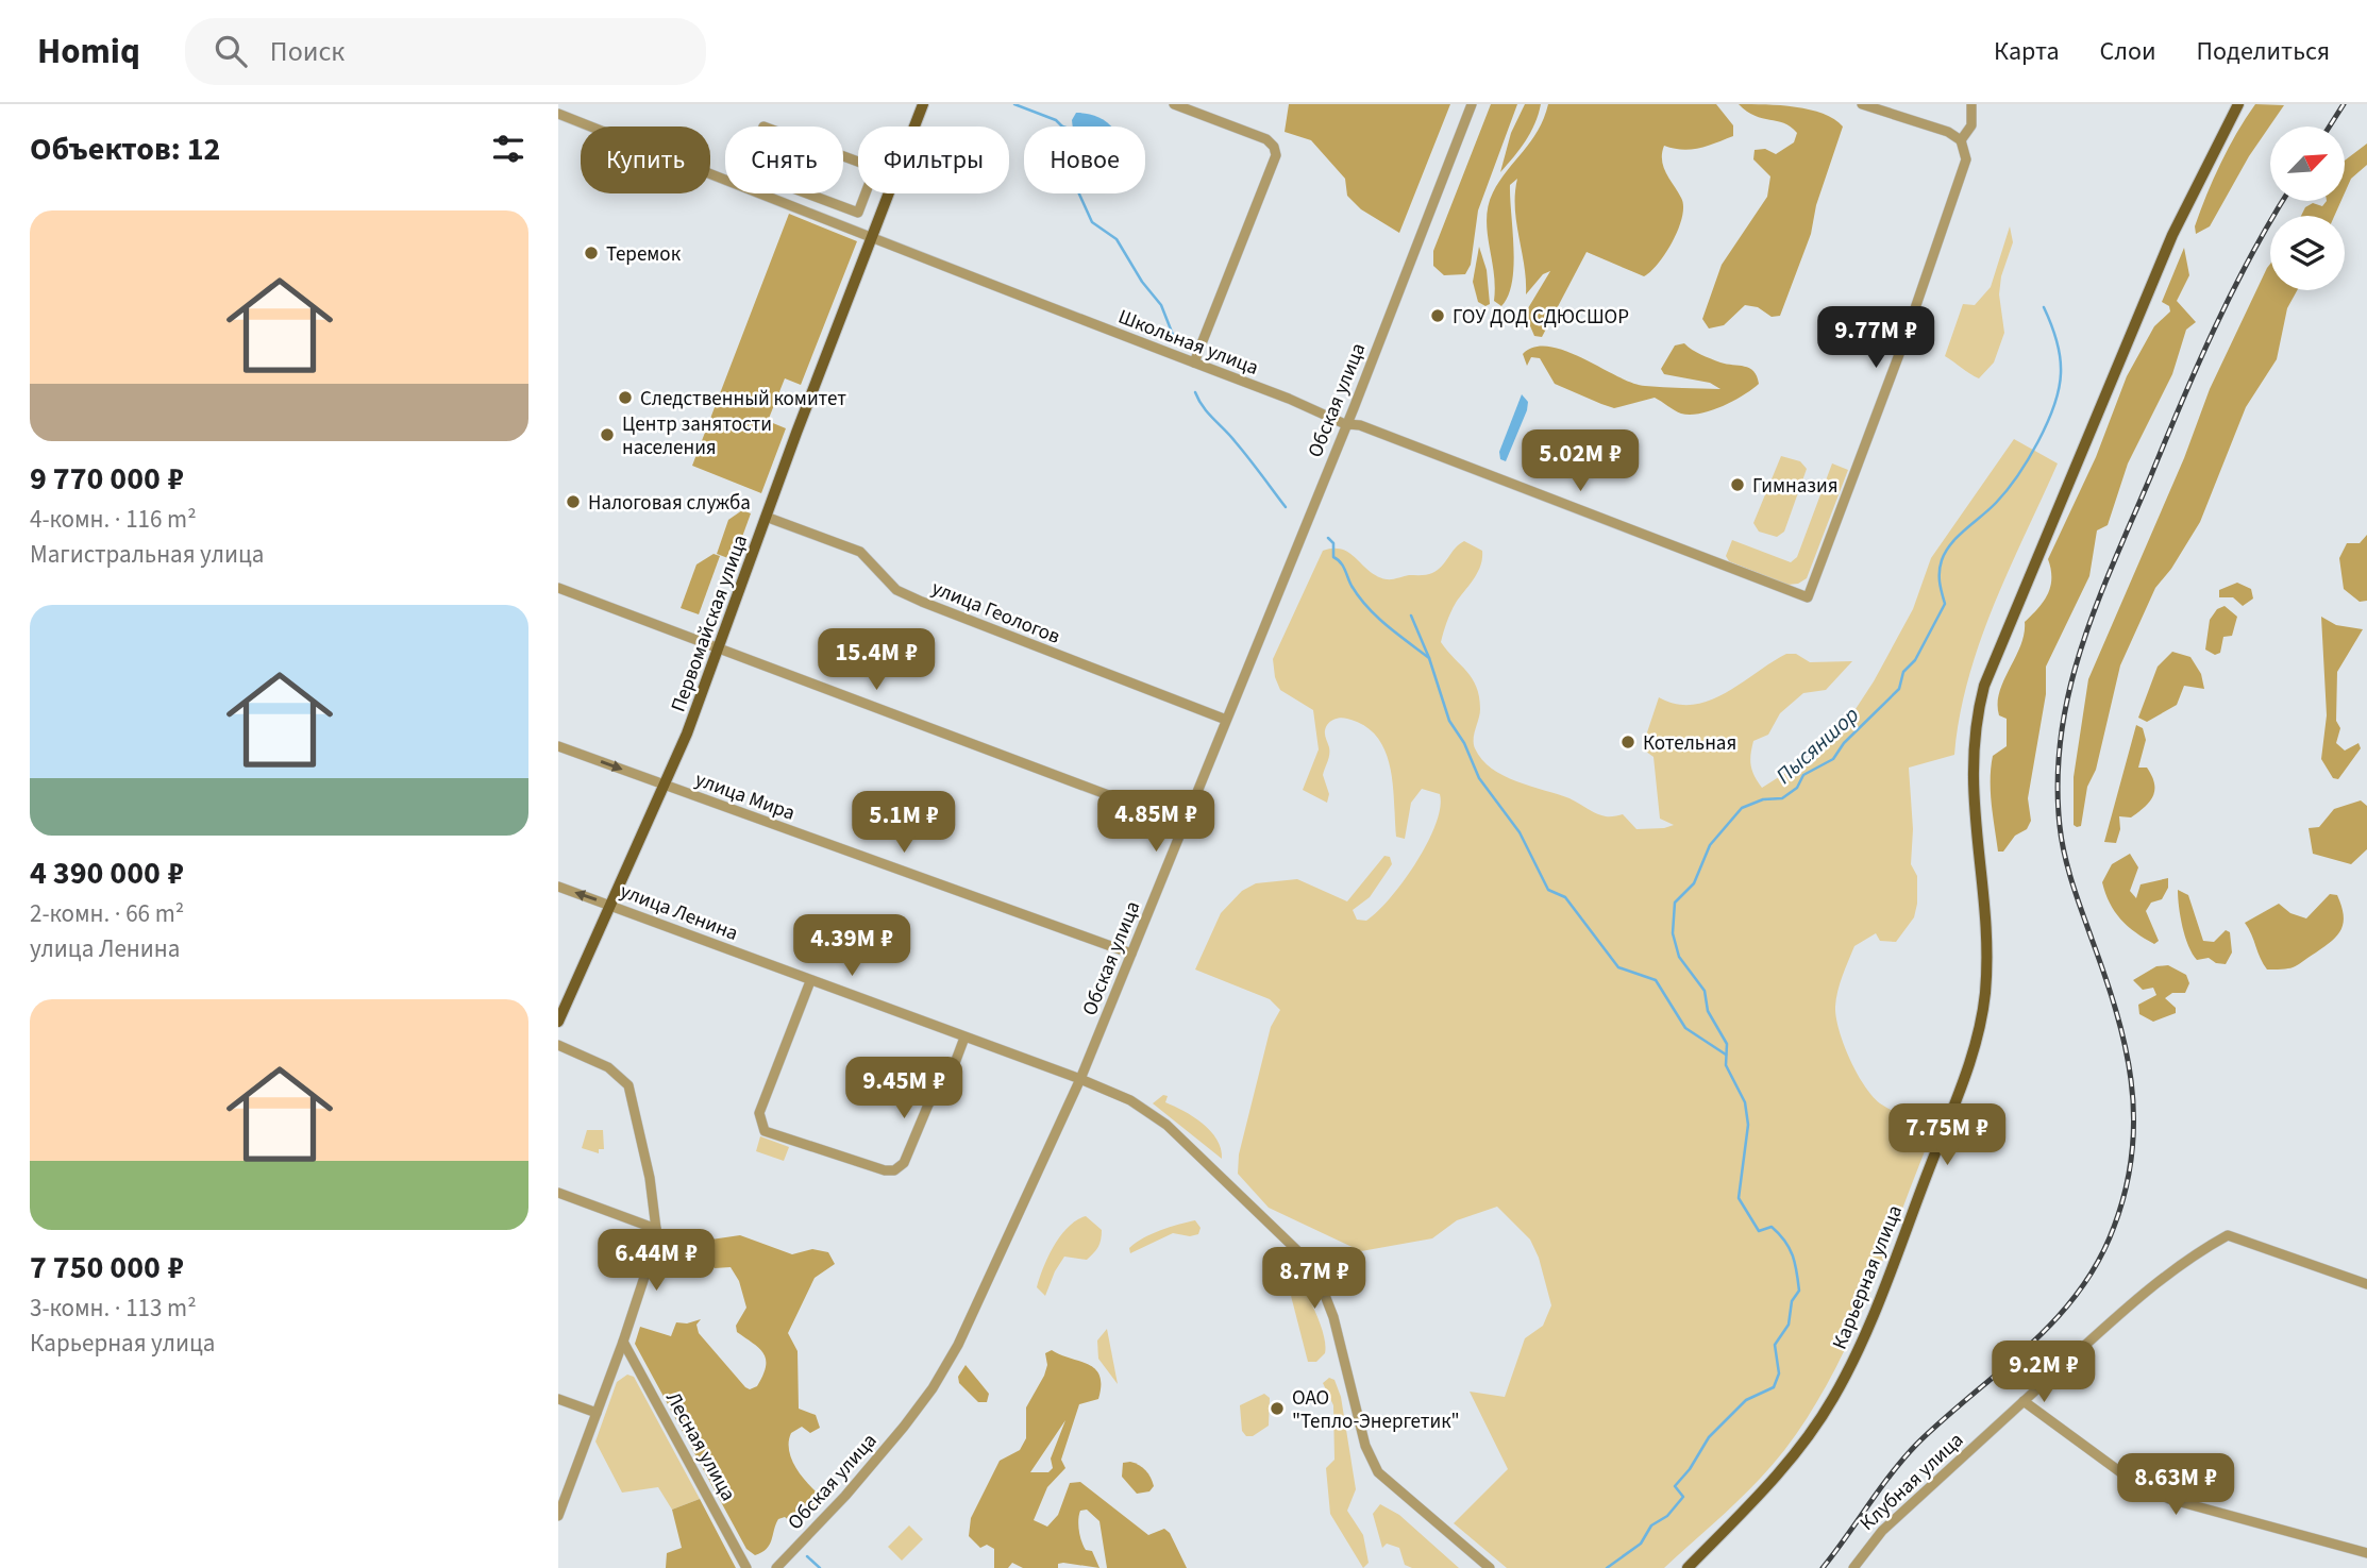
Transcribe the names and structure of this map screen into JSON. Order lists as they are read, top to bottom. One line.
{"streets":{"main road":["Первомайская улица","Карьерная улица"],"street":["Школьная улица","Обская улица","улица Геологов","улица Мира","улица Ленина","Лесная улица","Клубная улица"]},"crossings":[["Школьная улица","Обская улица"],["Школьная улица","Первомайская улица"],["Обская улица","улица Геологов"],["Обская улица","улица Мира"],["Обская улица","улица Ленина"],["улица Геологов","Первомайская улица"],["Первомайская улица","улица Мира"],["Первомайская улица","улица Ленина"]],"water":["Пысяншор"],"places":["Теремок","ГОУ ДОД СДЮСШОР","Следственный комитет","Центр занятости населения","Гимназия","Налоговая служба","Котельная","ОАО \"Тепло-Энергетик\""],"north":"top right","page":{"header":"Homiq","search":"Поиск","nav":["Карта","Слои","Поделиться"],"heading":"Объектов: 12","chip":["Купить","Снять","Фильтры","Новое"],"list":[{"name":"9 770 000 ₽","note":"4-комн. · 116 m² · Магистральная улица"},{"name":"4 390 000 ₽","note":"2-комн. · 66 m² · улица Ленина"},{"name":"7 750 000 ₽","note":"3-комн. · 113 m² · Карьерная улица"}],"price":["9.77M ₽","5.02M ₽","15.4M ₽","4.85M ₽","5.1M ₽","4.39M ₽","9.45M ₽","7.75M ₽","6.44M ₽","8.7M ₽","9.2M ₽","8.63M ₽"]}}
